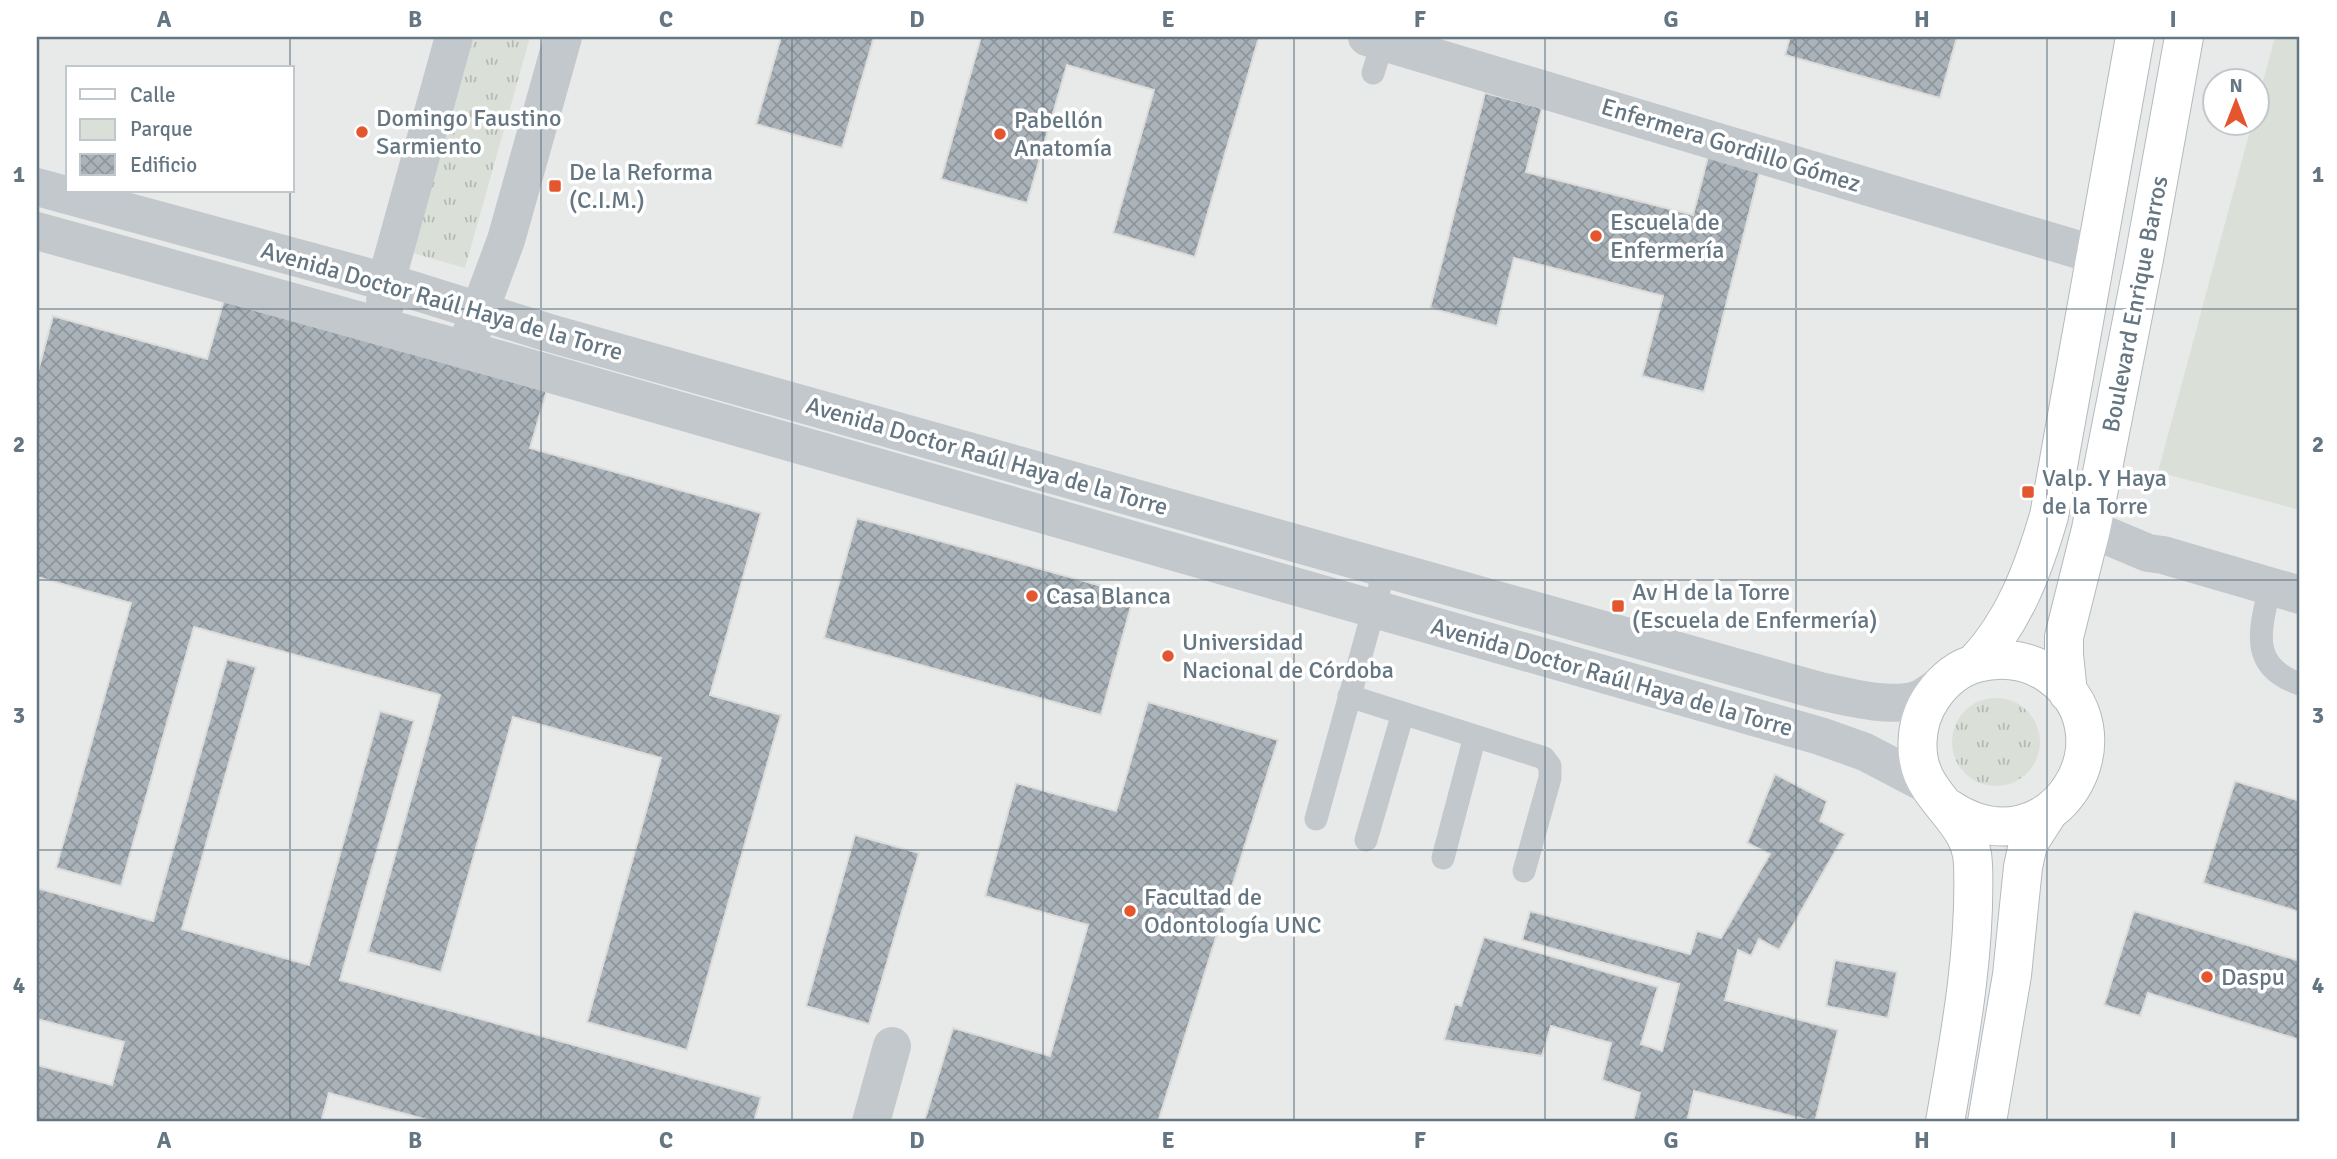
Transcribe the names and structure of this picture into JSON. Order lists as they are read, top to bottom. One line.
{"streets":{"main road":["Boulevard Enrique Barros"],"street":["Enfermera Gordillo Gómez","Avenida Doctor Raúl Haya de la Torre"]},"crossings":[["Enfermera Gordillo Gómez","Boulevard Enrique Barros"],["Avenida Doctor Raúl Haya de la Torre","Boulevard Enrique Barros"]],"places":{"other":["Domingo Faustino Sarmiento","Pabellón Anatomía","Escuela de Enfermería","Casa Blanca","Universidad Nacional de Córdoba","Facultad de Odontología UNC","Daspu"],"transit":["De la Reforma (C.I.M.)","Valp. Y Haya de la Torre","Av H de la Torre (Escuela de Enfermería)"]},"legend":["Calle","Parque","Edificio"],"north":"top","grid":{"columns":["A","B","C","D","E","F","G","H","I"],"rows":["1","2","3","4"]}}
